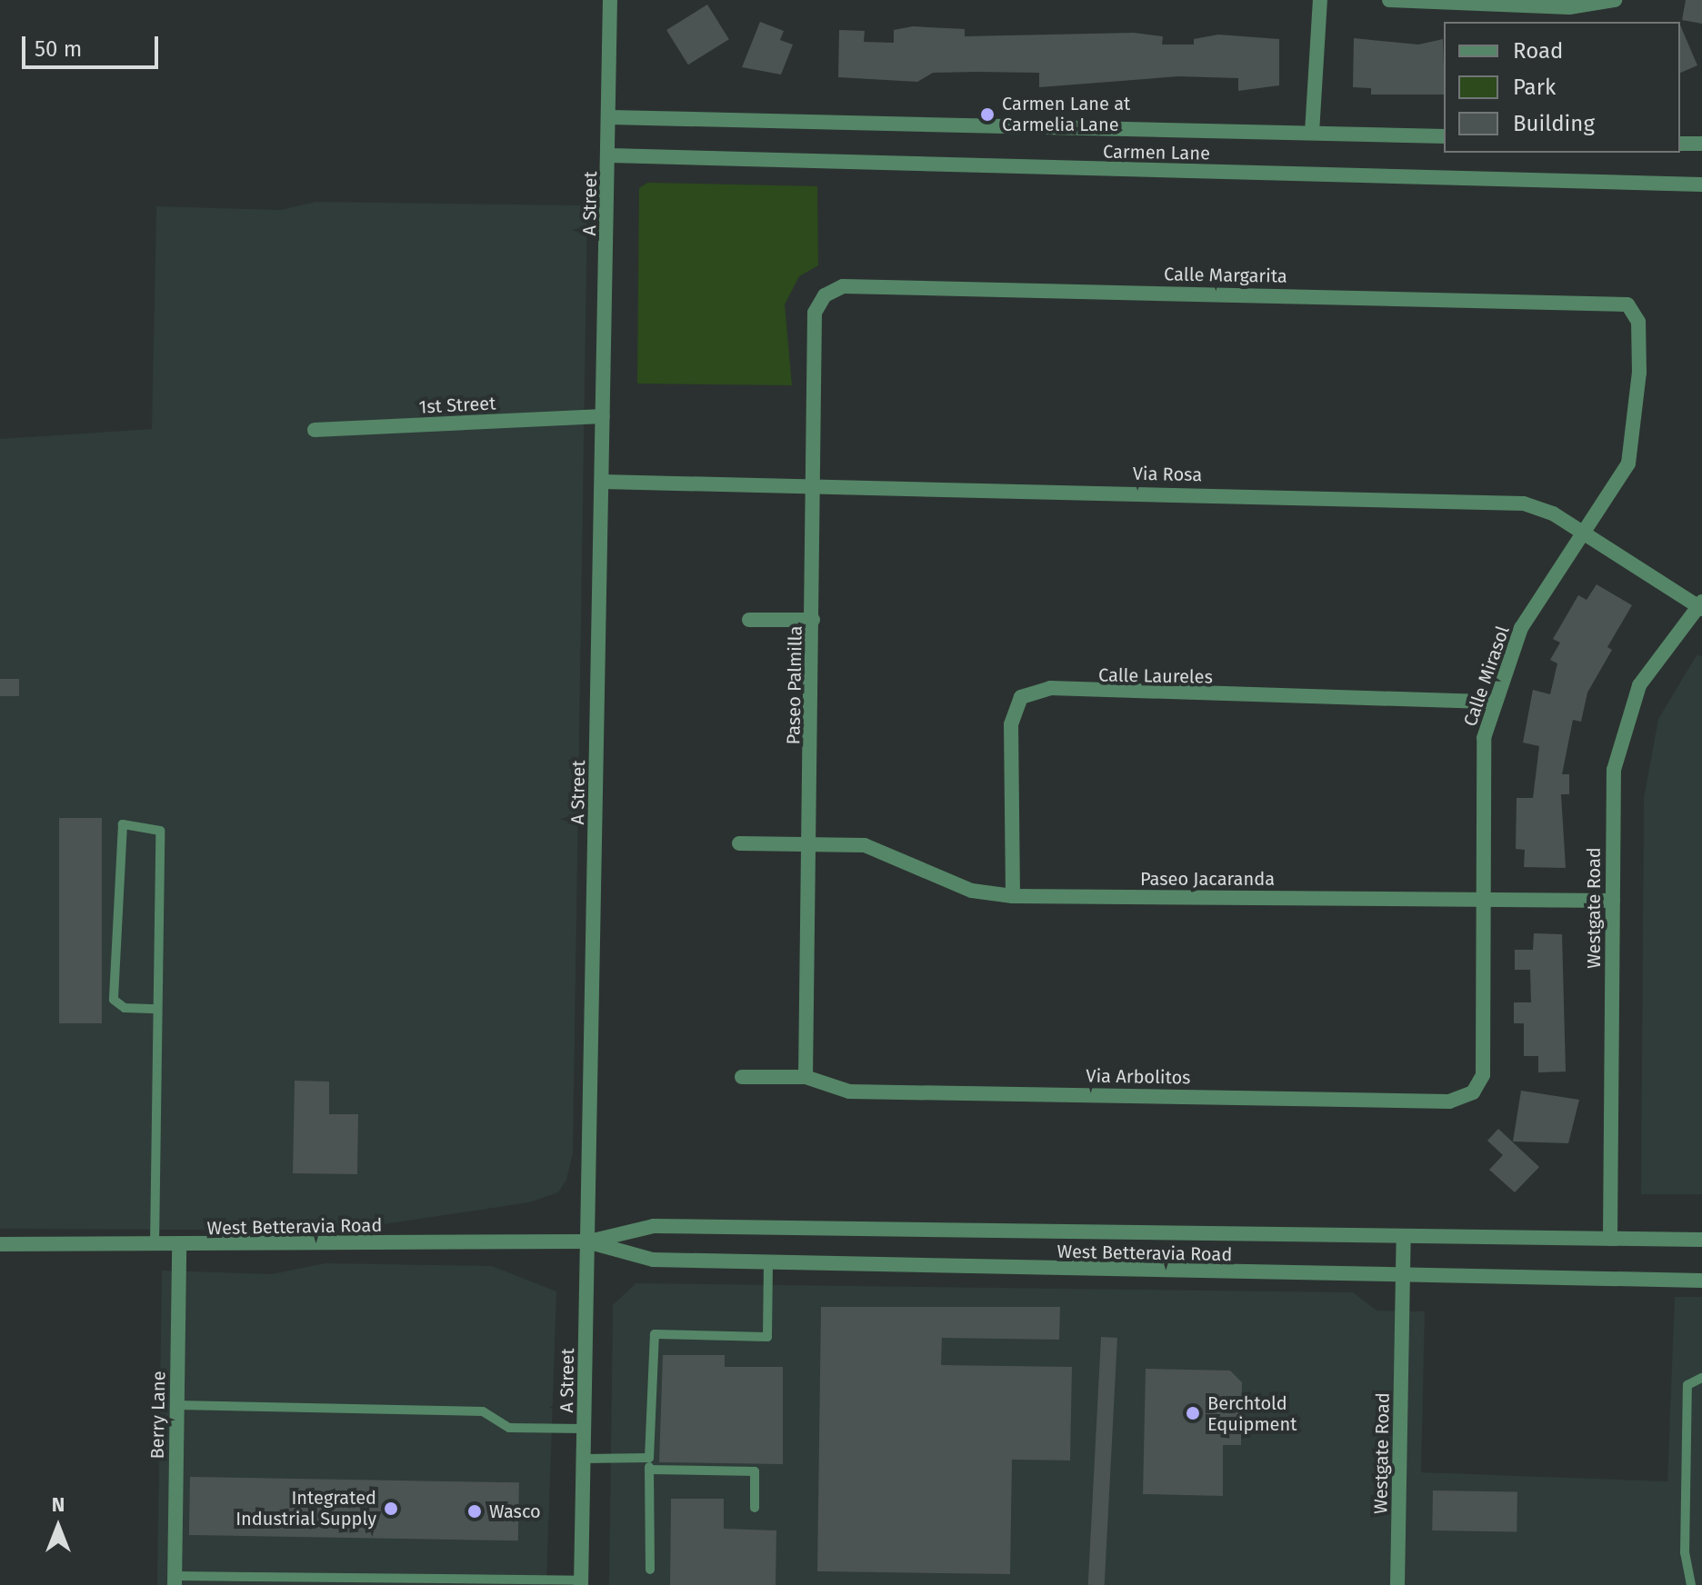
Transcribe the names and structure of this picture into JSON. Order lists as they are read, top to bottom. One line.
{"streets":{"street":["Carmen Lane","A Street","Calle Margarita","1st Street","Via Rosa","Calle Laureles","Calle Mirasol","Paseo Palmilla","Paseo Jacaranda","Westgate Road","Via Arbolitos","West Betteravia Road","Berry Lane"]},"crossings":[["Carmen Lane","A Street"],["A Street","1st Street"],["A Street","Via Rosa"],["A Street","West Betteravia Road"],["Calle Margarita","Calle Mirasol"],["Calle Margarita","Paseo Palmilla"],["Via Rosa","Calle Mirasol"],["Via Rosa","Paseo Palmilla"],["Via Rosa","Westgate Road"],["Calle Laureles","Calle Mirasol"],["Calle Laureles","Paseo Jacaranda"],["Calle Mirasol","Paseo Jacaranda"],["Calle Mirasol","Via Arbolitos"],["Paseo Palmilla","Paseo Jacaranda"],["Paseo Palmilla","Via Arbolitos"],["Paseo Jacaranda","Westgate Road"],["Westgate Road","West Betteravia Road"],["West Betteravia Road","Berry Lane"]],"places":["Carmen Lane at Carmelia Lane","Berchtold Equipment","Integrated Industrial Supply","Wasco"],"legend":["Road","Park","Building"],"scale_bar":"50 m","north":"top"}
